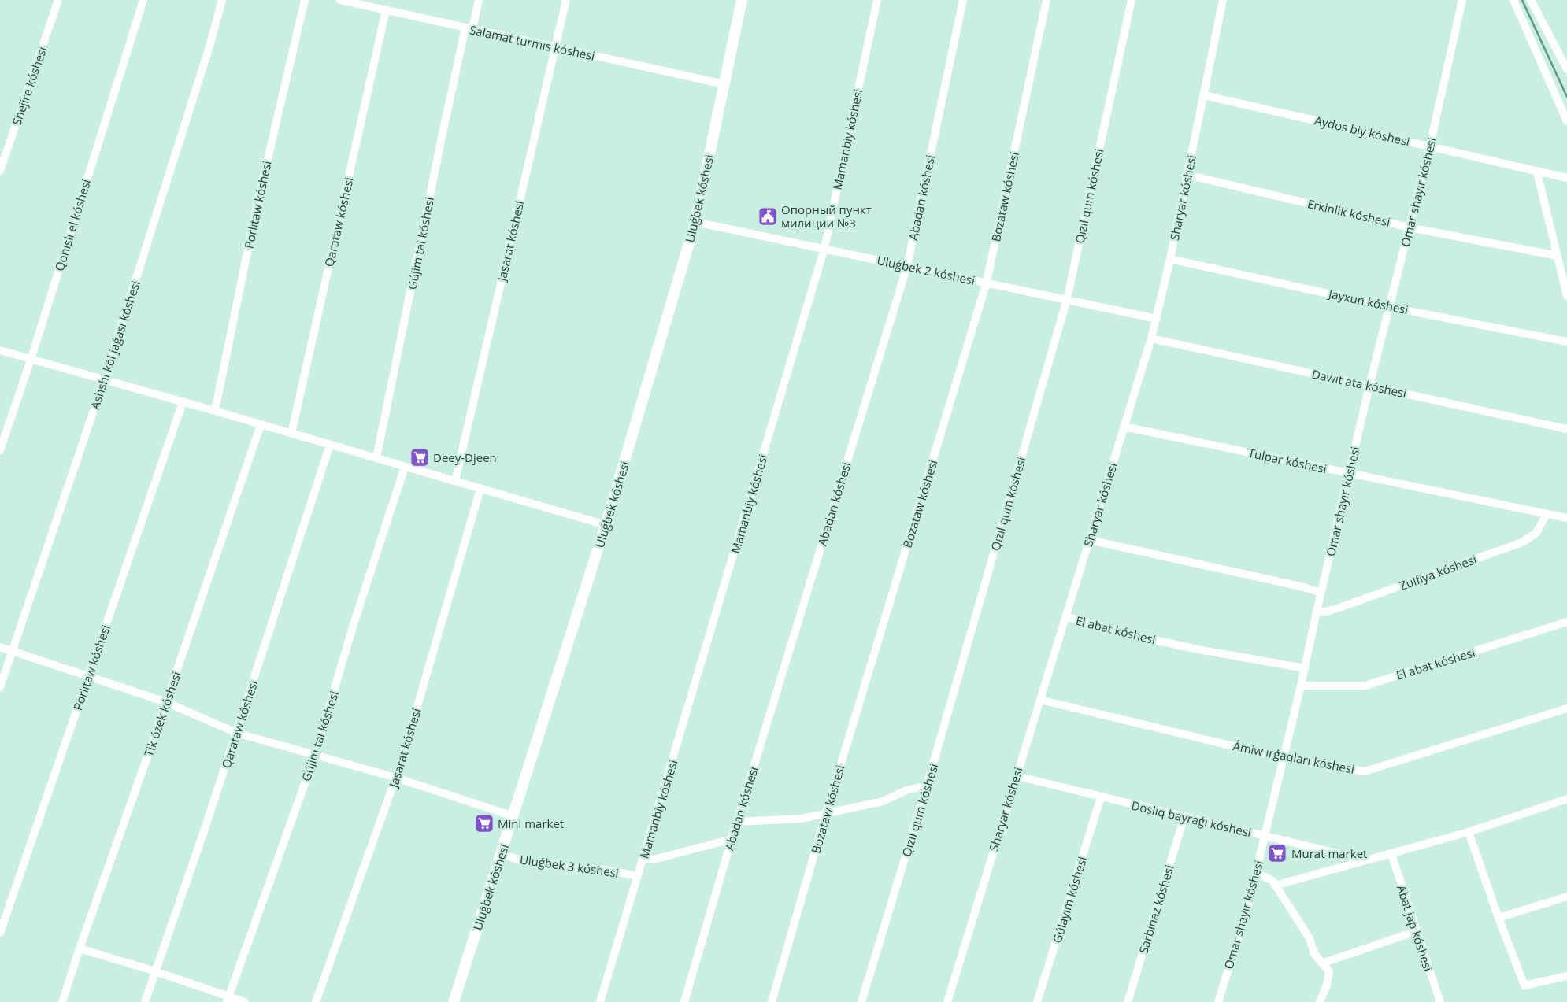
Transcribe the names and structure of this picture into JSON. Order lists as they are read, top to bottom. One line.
{"streets":{"street":["Salamat turmıs kóshesi","Shejire kóshesi","Aydos biy kóshesi","Mamanbiy kóshesi","Omar shayır kóshesi","Qızıl qum kóshesi","Bozataw kóshesi","Abadan kóshesi","Sharyar kóshesi","Uluǵbek kóshesi","Porlıtaw kóshesi","Erkinlik kóshesi","Qarataw kóshesi","Qonıslı el kóshesi","Jasarat kóshesi","Gújim tal kóshesi","Uluǵbek 2 kóshesi","Jayxun kóshesi","Ashshı kól jaǵası kóshesi","Dawıt ata kóshesi","Tulpar kóshesi","Zulfiya kóshesi","El abat kóshesi","Tik ózek kóshesi","Ámiw ırǵaqları kóshesi","Doslıq bayraǵı kóshesi","Uluǵbek 3 kóshesi","Gúlayım kóshesi","Sarbinaz kóshesi","Abat jap kóshesi"]},"crossings":[["Salamat turmıs kóshesi","Uluǵbek kóshesi"],["Salamat turmıs kóshesi","Qarataw kóshesi"],["Salamat turmıs kóshesi","Jasarat kóshesi"],["Salamat turmıs kóshesi","Gújim tal kóshesi"],["Aydos biy kóshesi","Omar shayır kóshesi"],["Aydos biy kóshesi","Sharyar kóshesi"],["Mamanbiy kóshesi","Uluǵbek 2 kóshesi"],["Mamanbiy kóshesi","Uluǵbek 3 kóshesi"],["Omar shayır kóshesi","Erkinlik kóshesi"],["Omar shayır kóshesi","Jayxun kóshesi"],["Omar shayır kóshesi","Dawıt ata kóshesi"],["Omar shayır kóshesi","Tulpar kóshesi"],["Omar shayır kóshesi","Zulfiya kóshesi"],["Omar shayır kóshesi","El abat kóshesi"],["Omar shayır kóshesi","Ámiw ırǵaqları kóshesi"],["Omar shayır kóshesi","Doslıq bayraǵı kóshesi"],["Qızıl qum kóshesi","Uluǵbek 2 kóshesi"],["Bozataw kóshesi","Uluǵbek 2 kóshesi"],["Abadan kóshesi","Uluǵbek 2 kóshesi"],["Sharyar kóshesi","Erkinlik kóshesi"],["Sharyar kóshesi","Uluǵbek 2 kóshesi"],["Sharyar kóshesi","Jayxun kóshesi"],["Sharyar kóshesi","Dawıt ata kóshesi"],["Sharyar kóshesi","Tulpar kóshesi"],["Sharyar kóshesi","El abat kóshesi"],["Sharyar kóshesi","Ámiw ırǵaqları kóshesi"],["Sharyar kóshesi","Doslıq bayraǵı kóshesi"],["Uluǵbek kóshesi","Uluǵbek 2 kóshesi"],["Uluǵbek kóshesi","Uluǵbek 3 kóshesi"],["Tulpar kóshesi","Zulfiya kóshesi"],["Doslıq bayraǵı kóshesi","Gúlayım kóshesi"],["Doslıq bayraǵı kóshesi","Sarbinaz kóshesi"],["Doslıq bayraǵı kóshesi","Abat jap kóshesi"]],"places":{"public building":["Опорный пункт милиции №3"],"supermarket":["Deey-Djeen","Mini market","Murat market"]}}
